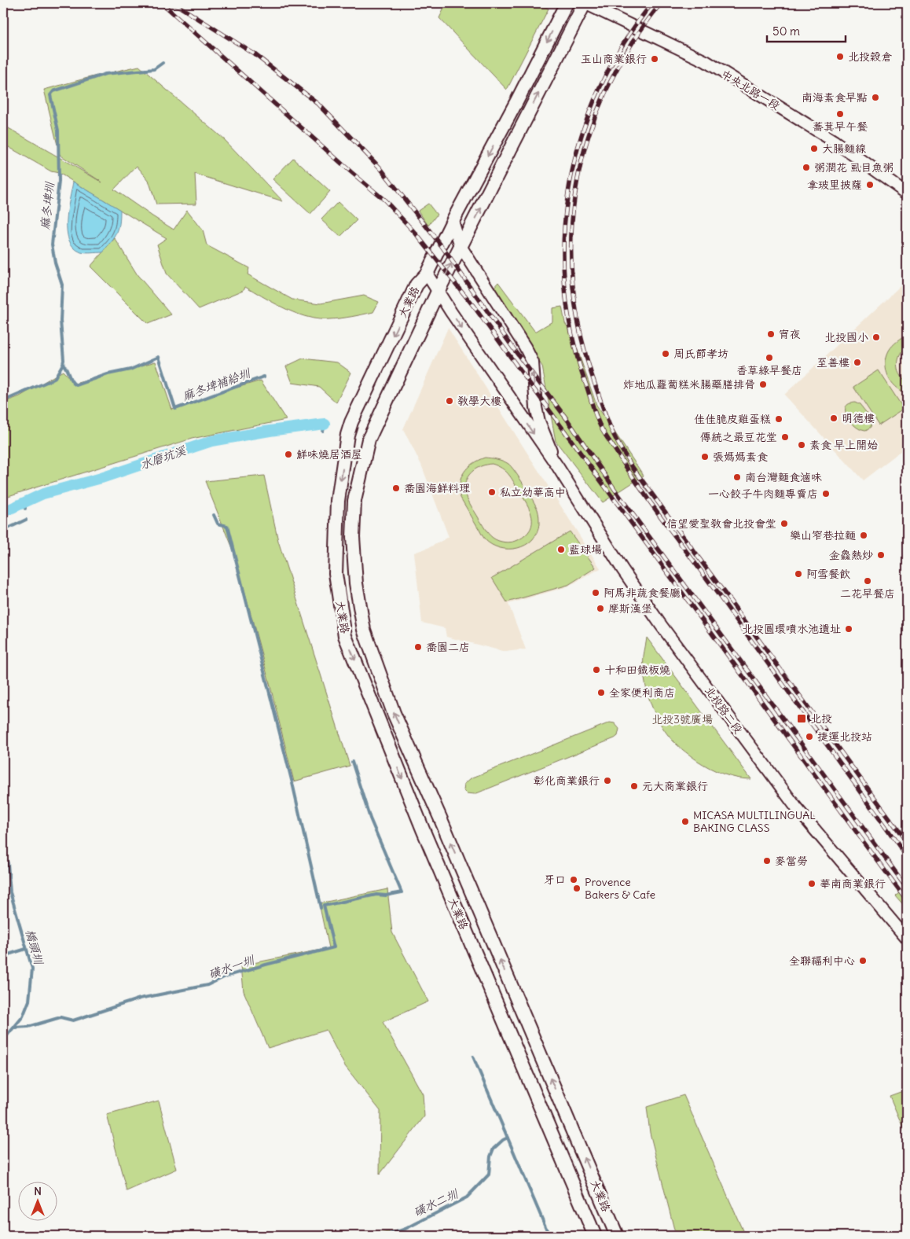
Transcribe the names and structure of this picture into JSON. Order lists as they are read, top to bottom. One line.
{"streets":{"main road":["大業路"],"street":["中央北路一段","北投路二段"]},"crossings":[["中央北路一段","大業路"]],"water":["麻冬埤圳","麻冬埤補給圳","水磨坑溪","橋頭圳","磺水一圳","磺水二圳"],"parks":["北投3號廣場"],"places":{"other":["北投穀倉","玉山商業銀行","南海素食早點","蕎萁早午餐","大腸麵線","粥潤花 虱目魚粥","拿玻里披薩","宵夜","北投國小","周氏節孝坊","香草綠早餐店","至善樓","炸地瓜蘿蔔糕米腸藥膳排骨","教學大樓","明德樓","佳佳脆皮雞蛋糕","傳統之最豆花堂","素食 早上開始","鮮味燒居酒屋","張媽媽素食","南台灣麵食滷味","喬園海鮮料理","私立幼華高中","一心餃子牛肉麵專賣店","信望愛聖教會北投會堂","樂山窄巷拉麵","藍球場","金鱻熱炒","阿雪餐飲","二花早餐店","阿馬非蔬食餐廳","摩斯漢堡","北投圓環噴水池遺址","喬園二店","十和田鐵板燒","全家便利商店","捷運北投站","彰化商業銀行","元大商業銀行","MICASA MULTILINGUAL BAKING CLASS","麥當勞","牙口","華南商業銀行","Provence Bakers & Cafe","全聯福利中心"],"transit":["北投"]},"scale_bar":"50 m","north":"top"}
